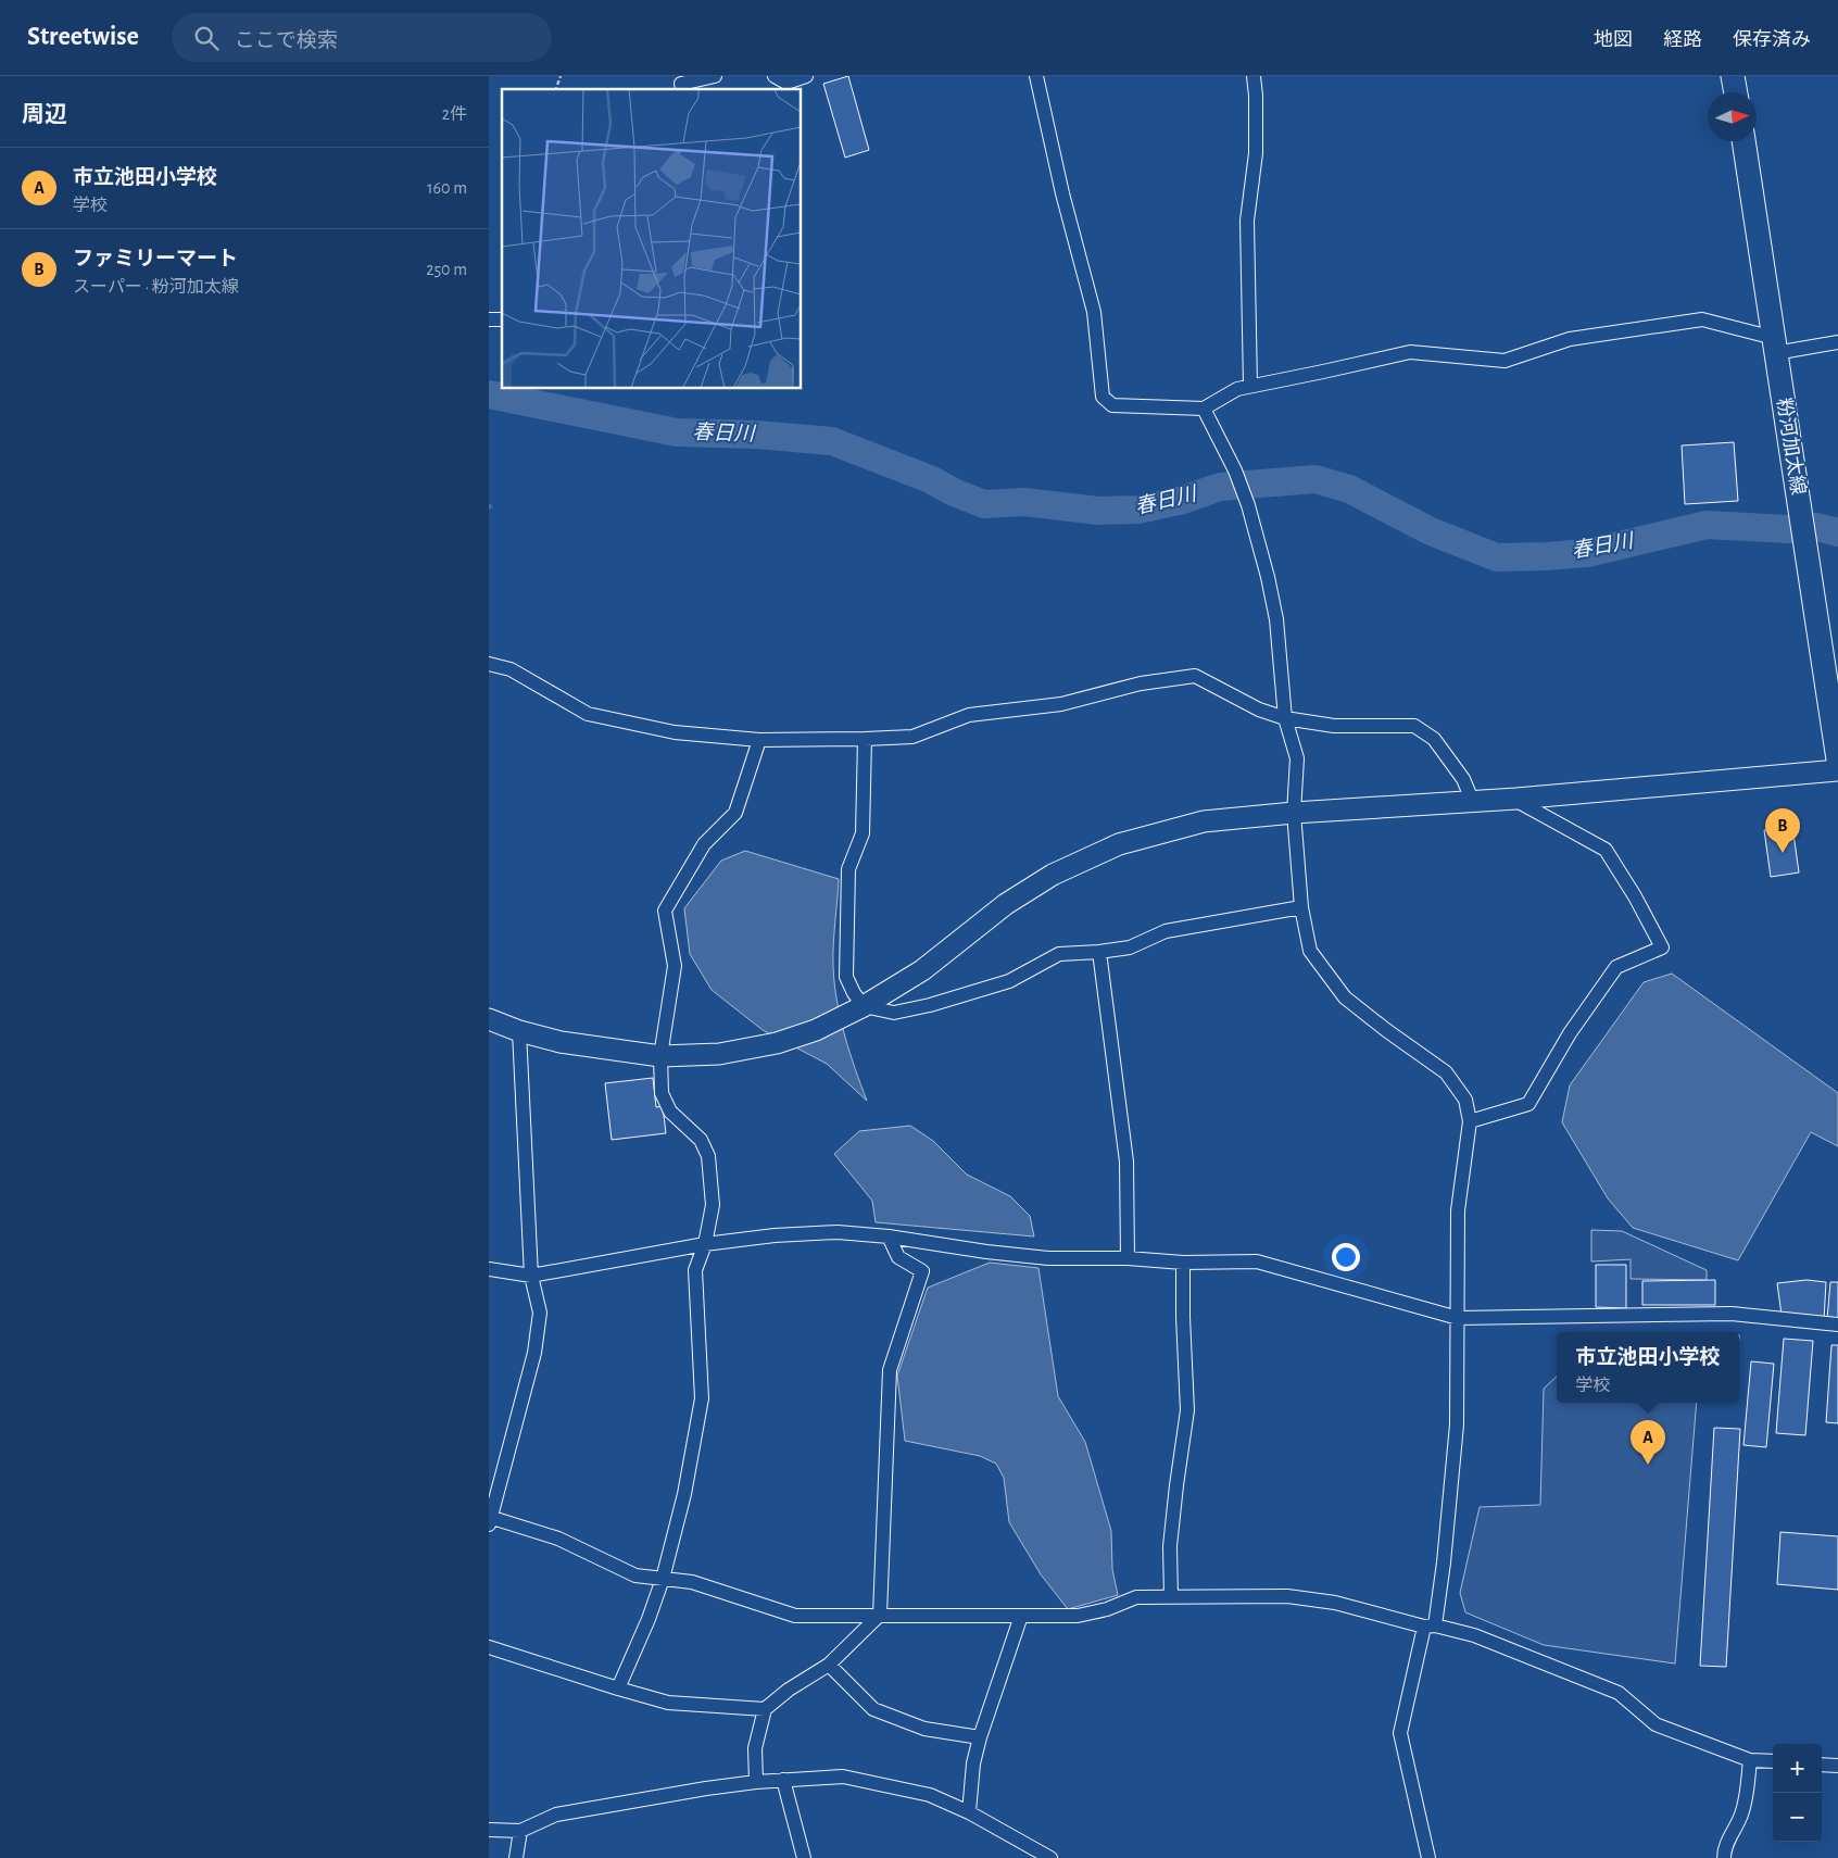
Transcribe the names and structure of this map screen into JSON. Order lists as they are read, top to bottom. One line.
{"streets":{"main road":["粉河加太線"]},"water":["春日川"],"north":"right","page":{"header":"Streetwise","search":"ここで検索","nav":["地図","経路","保存済み"],"heading":["周辺","2件"],"list":[{"mark":"A","name":"市立池田小学校","note":"学校","value":"160 m"},{"mark":"B","name":"ファミリーマート","note":"スーパー · 粉河加太線","value":"250 m"}],"pins":["B","A"],"popup":["市立池田小学校","学校"],"map_buttons":["+","−"]}}
